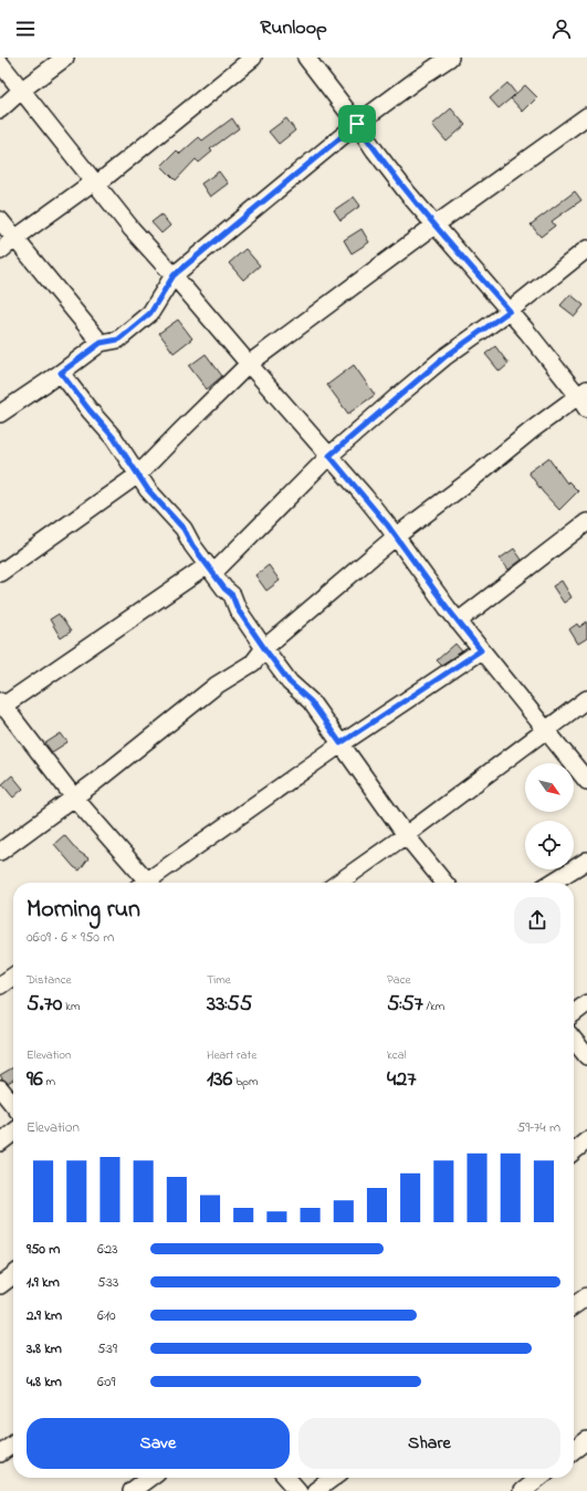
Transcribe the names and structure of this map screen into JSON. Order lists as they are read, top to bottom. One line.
{"north":"bottom right","page":{"header":"Runloop","heading":["Morning run","06:09 · 6 × 950 m"],"stats":[["Distance","5.70 km"],["Time","33:55"],["Pace","5:57 /km"],["Elevation","96 m"],["Heart rate","136 bpm"],["kcal","427"]],"chart":["Elevation","59–74 m"],"list":[{"name":"950 m","note":"6:23"},{"name":"1.9 km","note":"5:33"},{"name":"2.9 km","note":"6:10"},{"name":"3.8 km","note":"5:39"},{"name":"4.8 km","note":"6:09"}],"buttons":["Save","Share"]}}
